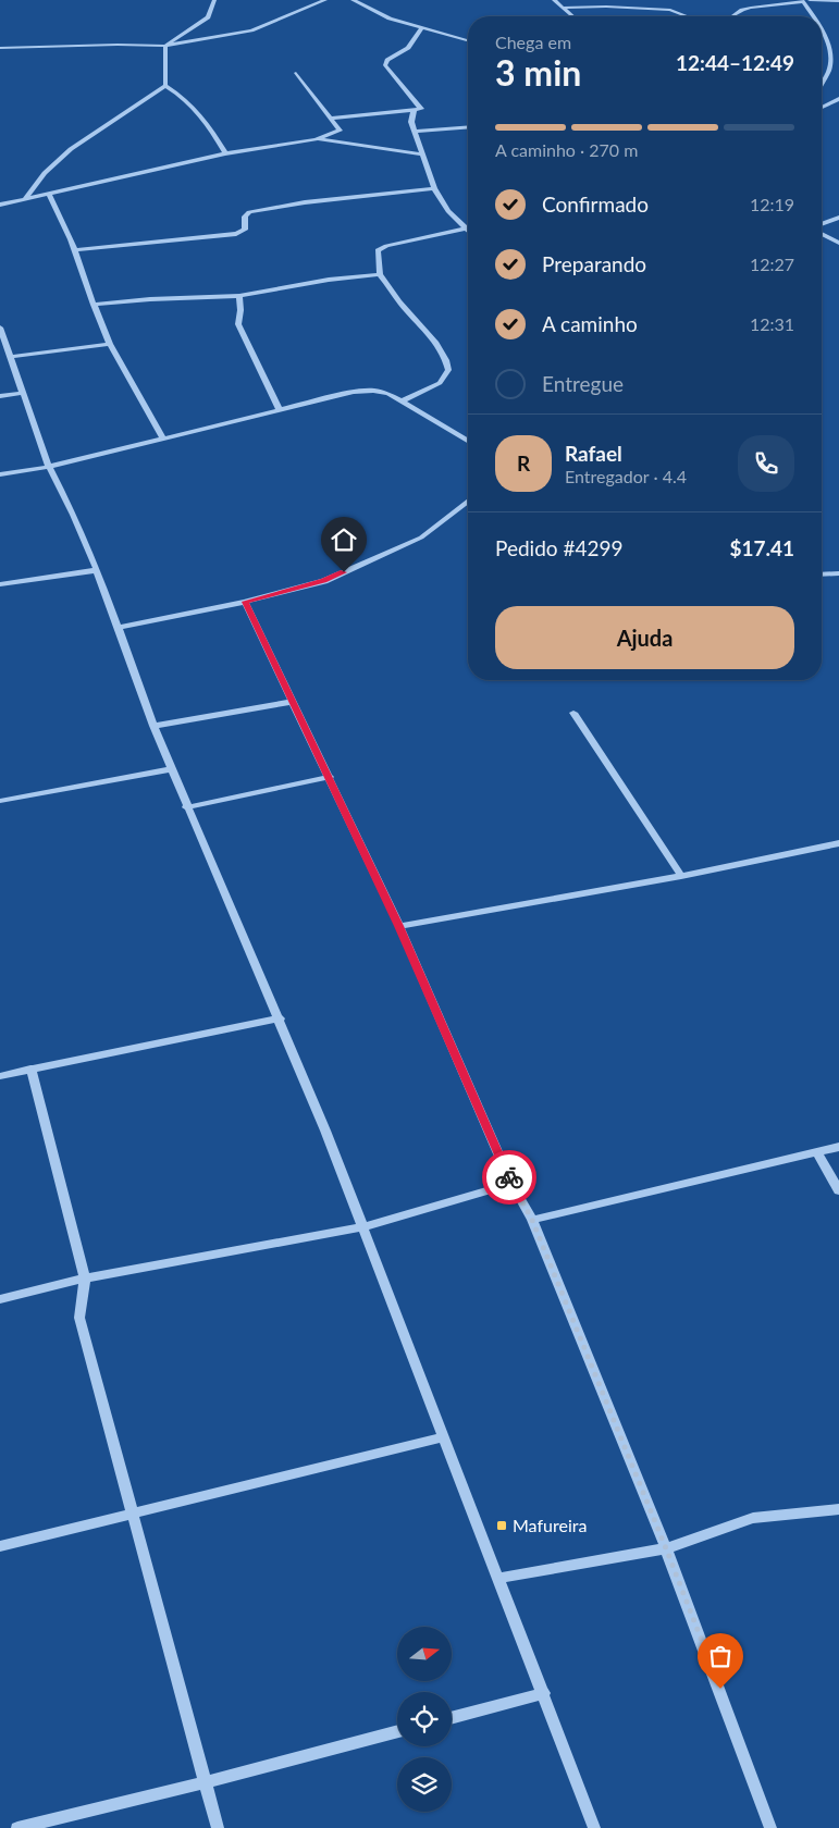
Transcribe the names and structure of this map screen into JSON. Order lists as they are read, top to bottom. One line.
{"places":{"transit":["Mafureira"]},"north":"right","page":{"heading":["3 min","Chega em","12:44–12:49"],"panel":["Rafael","Entregador · 4.4","Pedido #4299","$17.41"],"bar":"A caminho · 270 m","list":[["Confirmado","12:19"],["Preparando","12:27"],["A caminho","12:31"],"Entregue"],"round":"R","buttons":"Ajuda"}}
